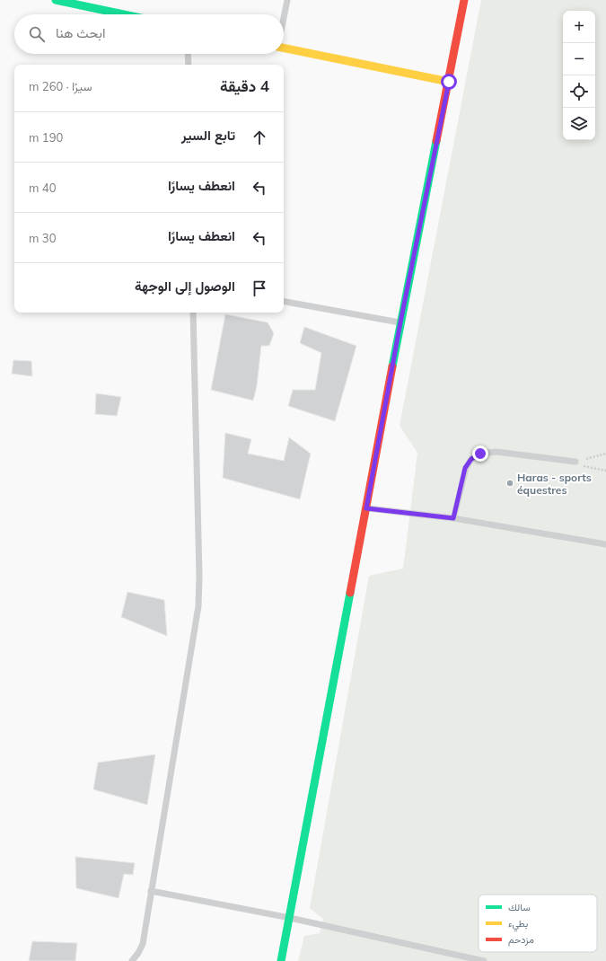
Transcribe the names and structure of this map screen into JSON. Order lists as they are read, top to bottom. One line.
{"places":["Haras - sports équestres"],"legend":["سالك","بطيء","مزدحم"],"page":{"map_buttons":["+","−"],"search":"ابحث هنا","heading":["4 دقيقة","سيرًا · 260 m"],"list":[["تابع السير","190 m"],["انعطف يسارًا","40 m"],["انعطف يسارًا","30 m"],"الوصول إلى الوجهة"]}}
